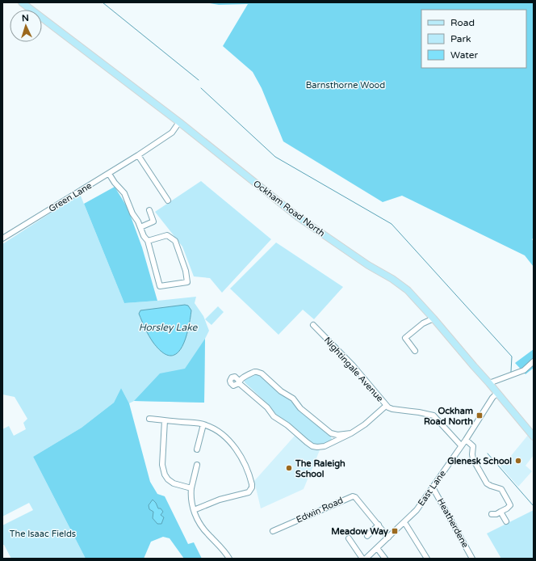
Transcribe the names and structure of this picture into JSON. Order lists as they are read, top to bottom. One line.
{"streets":{"main road":["Ockham Road North"],"street":["Green Lane","Nightingale Avenue","East Lane","Edwin Road","Heatherdene"]},"crossings":[["Green Lane","Ockham Road North"],["Ockham Road North","East Lane"],["Nightingale Avenue","East Lane"],["East Lane","Edwin Road"],["East Lane","Heatherdene"]],"water":["Horsley Lake"],"parks":["Barnsthorne Wood","The Isaac Fields"],"places":{"transit":["Ockham Road North","Meadow Way"],"other":["Glenesk School","The Raleigh School"]},"legend":["Road","Park","Water"],"north":"top"}
